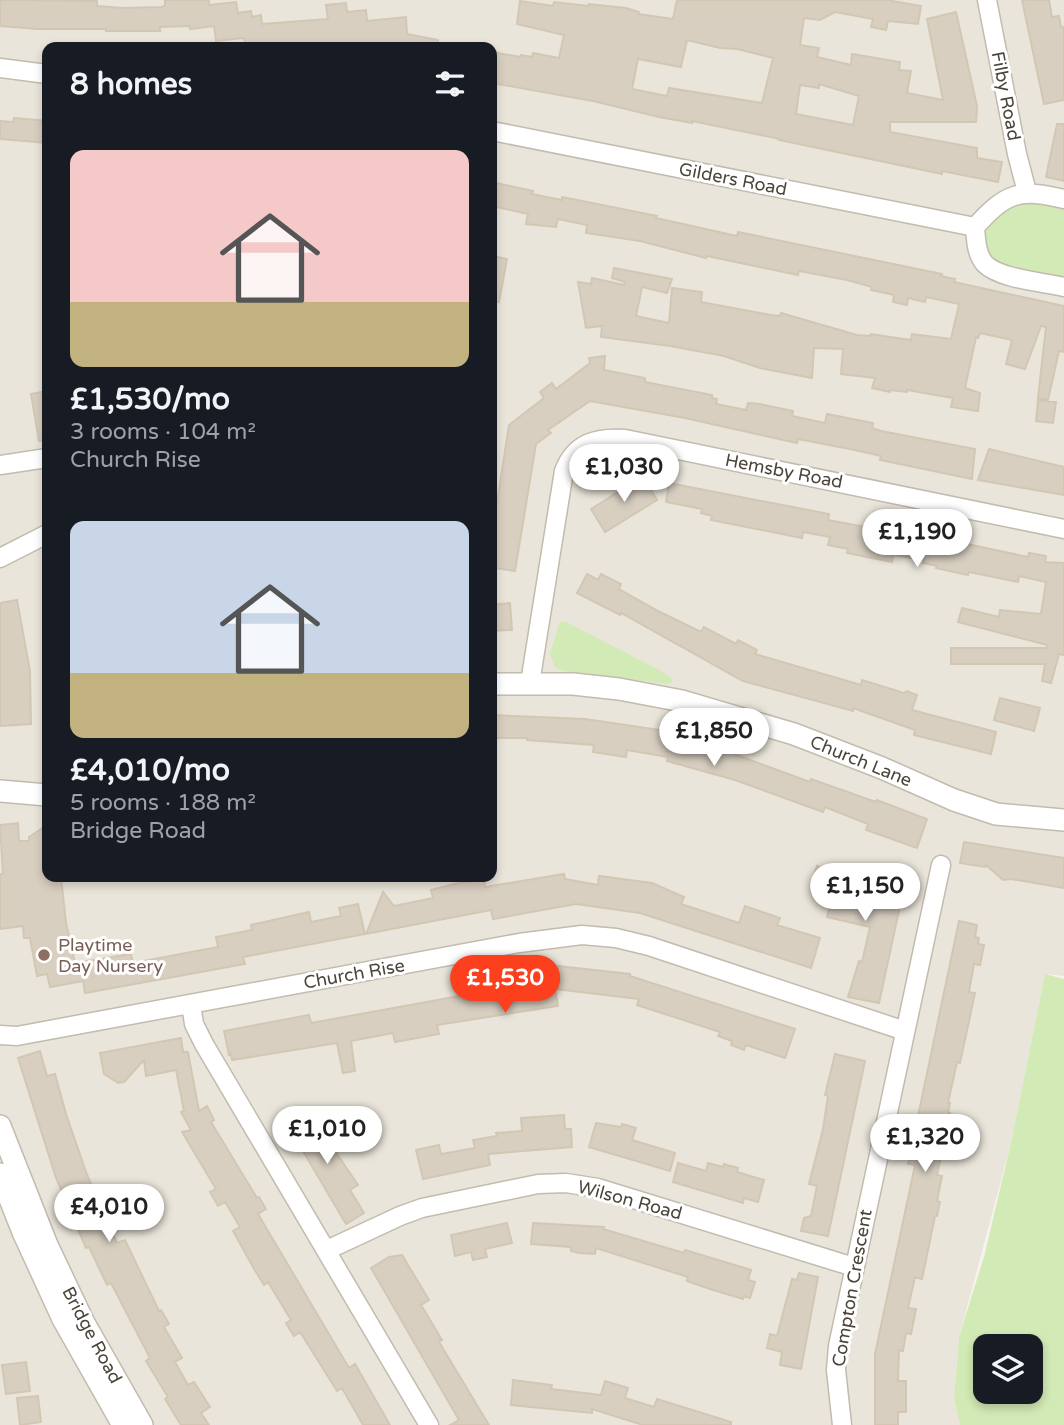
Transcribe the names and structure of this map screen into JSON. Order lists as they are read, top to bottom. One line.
{"streets":{"street":["Filby Road","Gilders Road","Hemsby Road","Church Lane","Church Rise","Wilson Road","Compton Crescent","Bridge Road"]},"crossings":[["Hemsby Road","Church Lane"],["Church Rise","Compton Crescent"],["Wilson Road","Compton Crescent"]],"places":["Playtime Day Nursery"],"page":{"heading":"8 homes","list":[{"name":"£1,530/mo","note":"3 rooms · 104 m² · Church Rise"},{"name":"£4,010/mo","note":"5 rooms · 188 m² · Bridge Road"}],"price":["£1,030","£1,190","£1,850","£1,150","£1,530","£1,010","£1,320","£4,010"]}}
